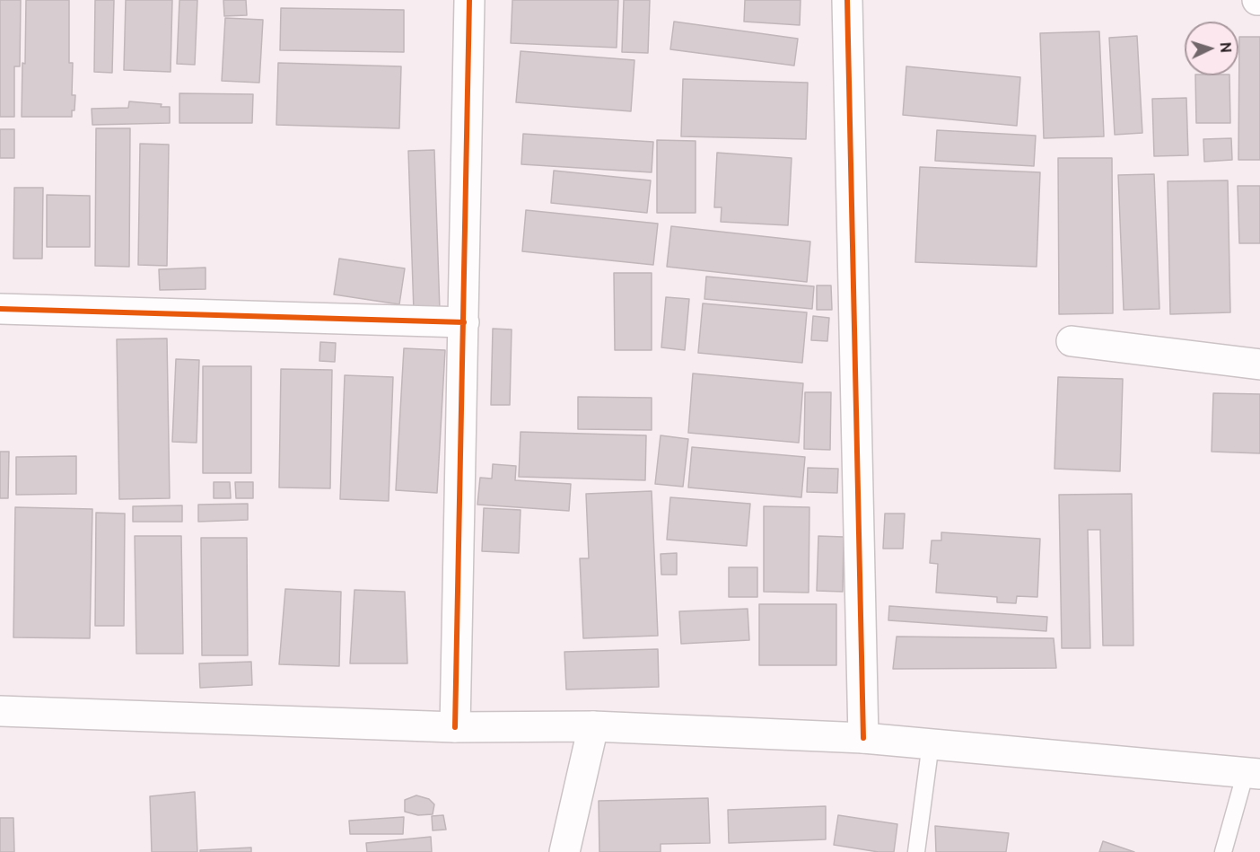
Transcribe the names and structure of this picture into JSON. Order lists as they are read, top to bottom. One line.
{"north":"right"}
